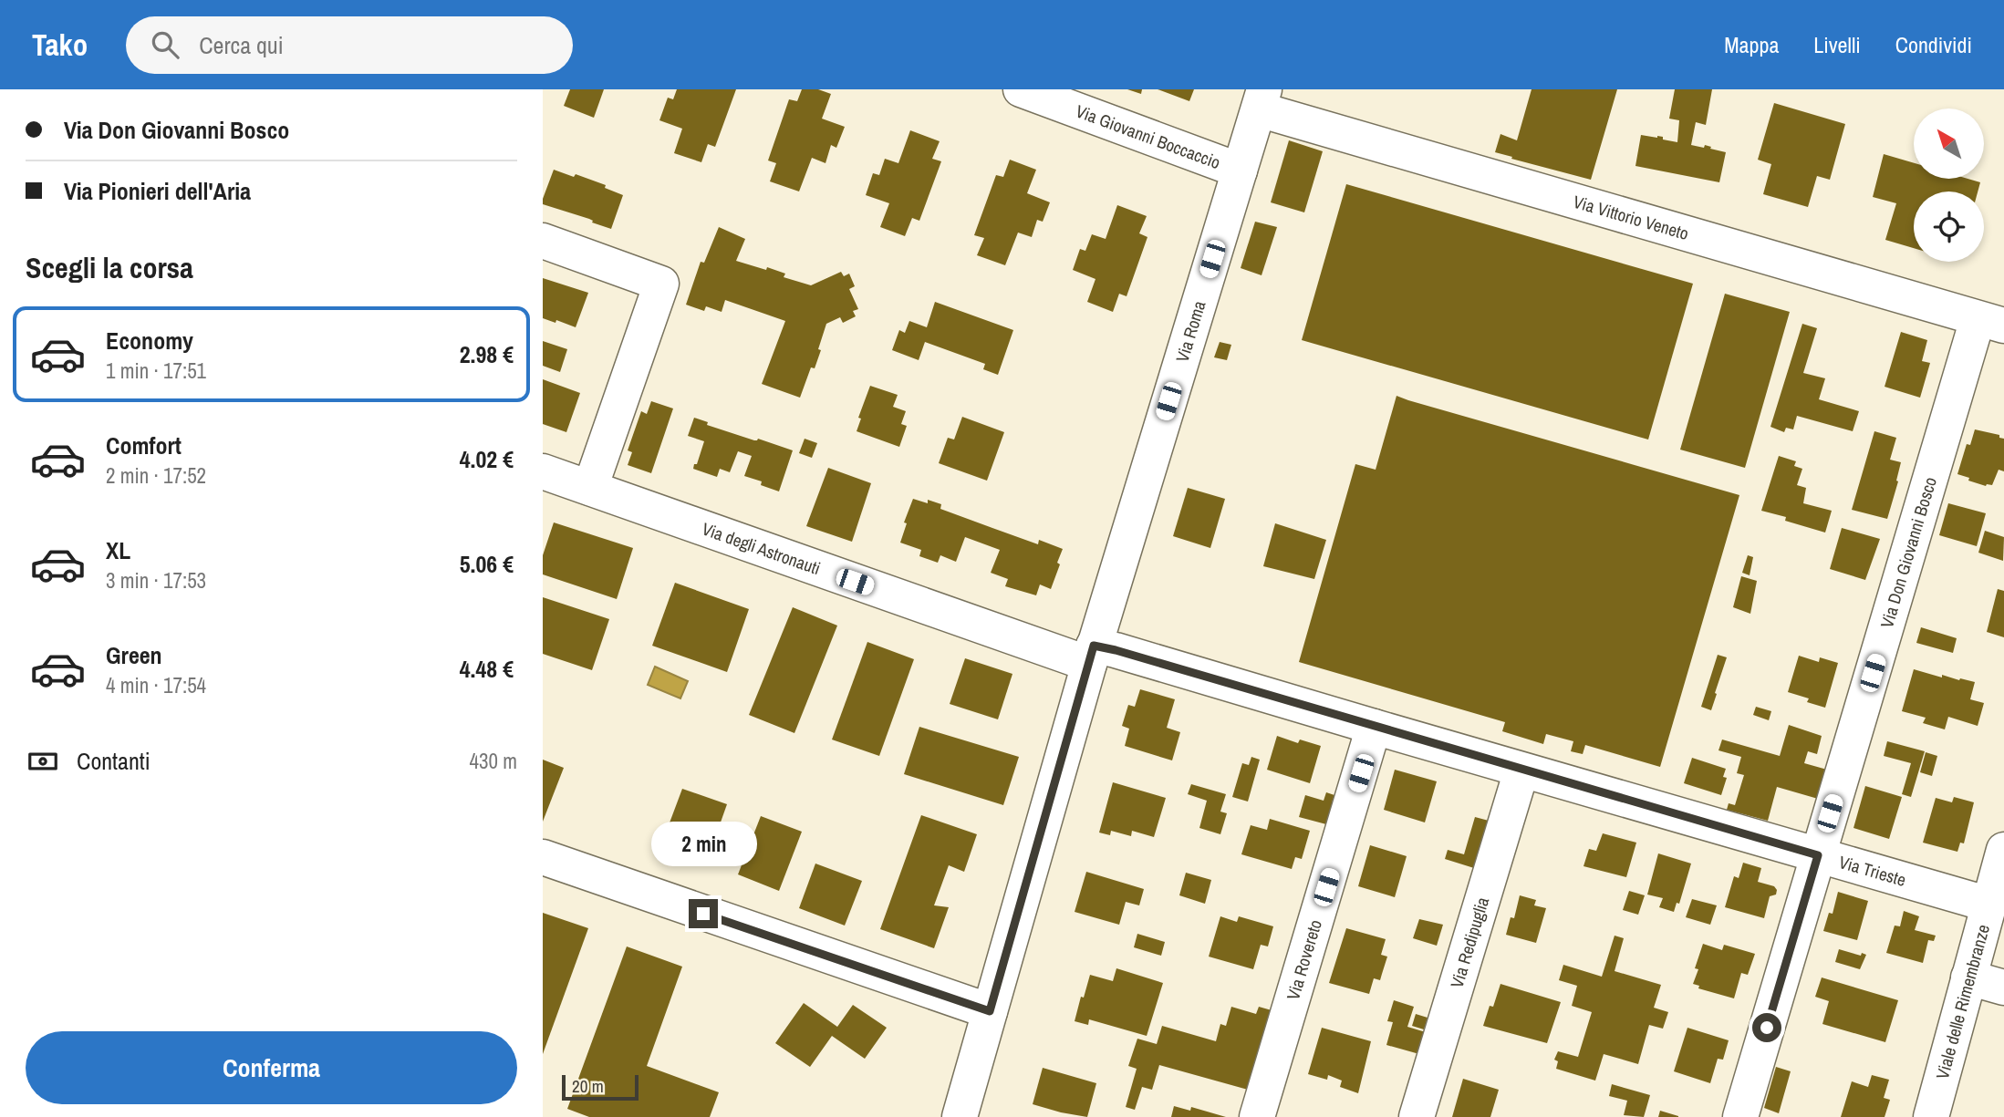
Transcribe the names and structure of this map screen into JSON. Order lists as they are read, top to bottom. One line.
{"streets":{"street":["Via Giovanni Boccaccio","Via Vittorio Veneto","Via Roma","Via degli Astronauti","Via Don Giovanni Bosco","Via Trieste","Via Redipuglia","Via Rovereto","Viale delle Rimembranze"]},"crossings":[["Via Giovanni Boccaccio","Via Roma"],["Via Vittorio Veneto","Via Roma"],["Via Vittorio Veneto","Via Don Giovanni Bosco"],["Via Roma","Via degli Astronauti"],["Via Roma","Via Trieste"],["Via degli Astronauti","Via Trieste"],["Via Don Giovanni Bosco","Via Trieste"],["Via Trieste","Via Redipuglia"],["Via Trieste","Via Rovereto"],["Via Trieste","Viale delle Rimembranze"]],"scale_bar":"20 m","north":"top left","page":{"header":"Tako","search":"Cerca qui","nav":["Mappa","Livelli","Condividi"],"banner":["Via Don Giovanni Bosco","Via Pionieri dell'Aria"],"heading":"Scegli la corsa","list":[{"name":"Economy","note":"1 min · 17:51","value":"2.98 €"},{"name":"Comfort","note":"2 min · 17:52","value":"4.02 €"},{"name":"XL","note":"3 min · 17:53","value":"5.06 €"},{"name":"Green","note":"4 min · 17:54","value":"4.48 €"}],"pay":["Contanti","430 m"],"bubble":"2 min","buttons":"Conferma","scale":"20 m"}}
